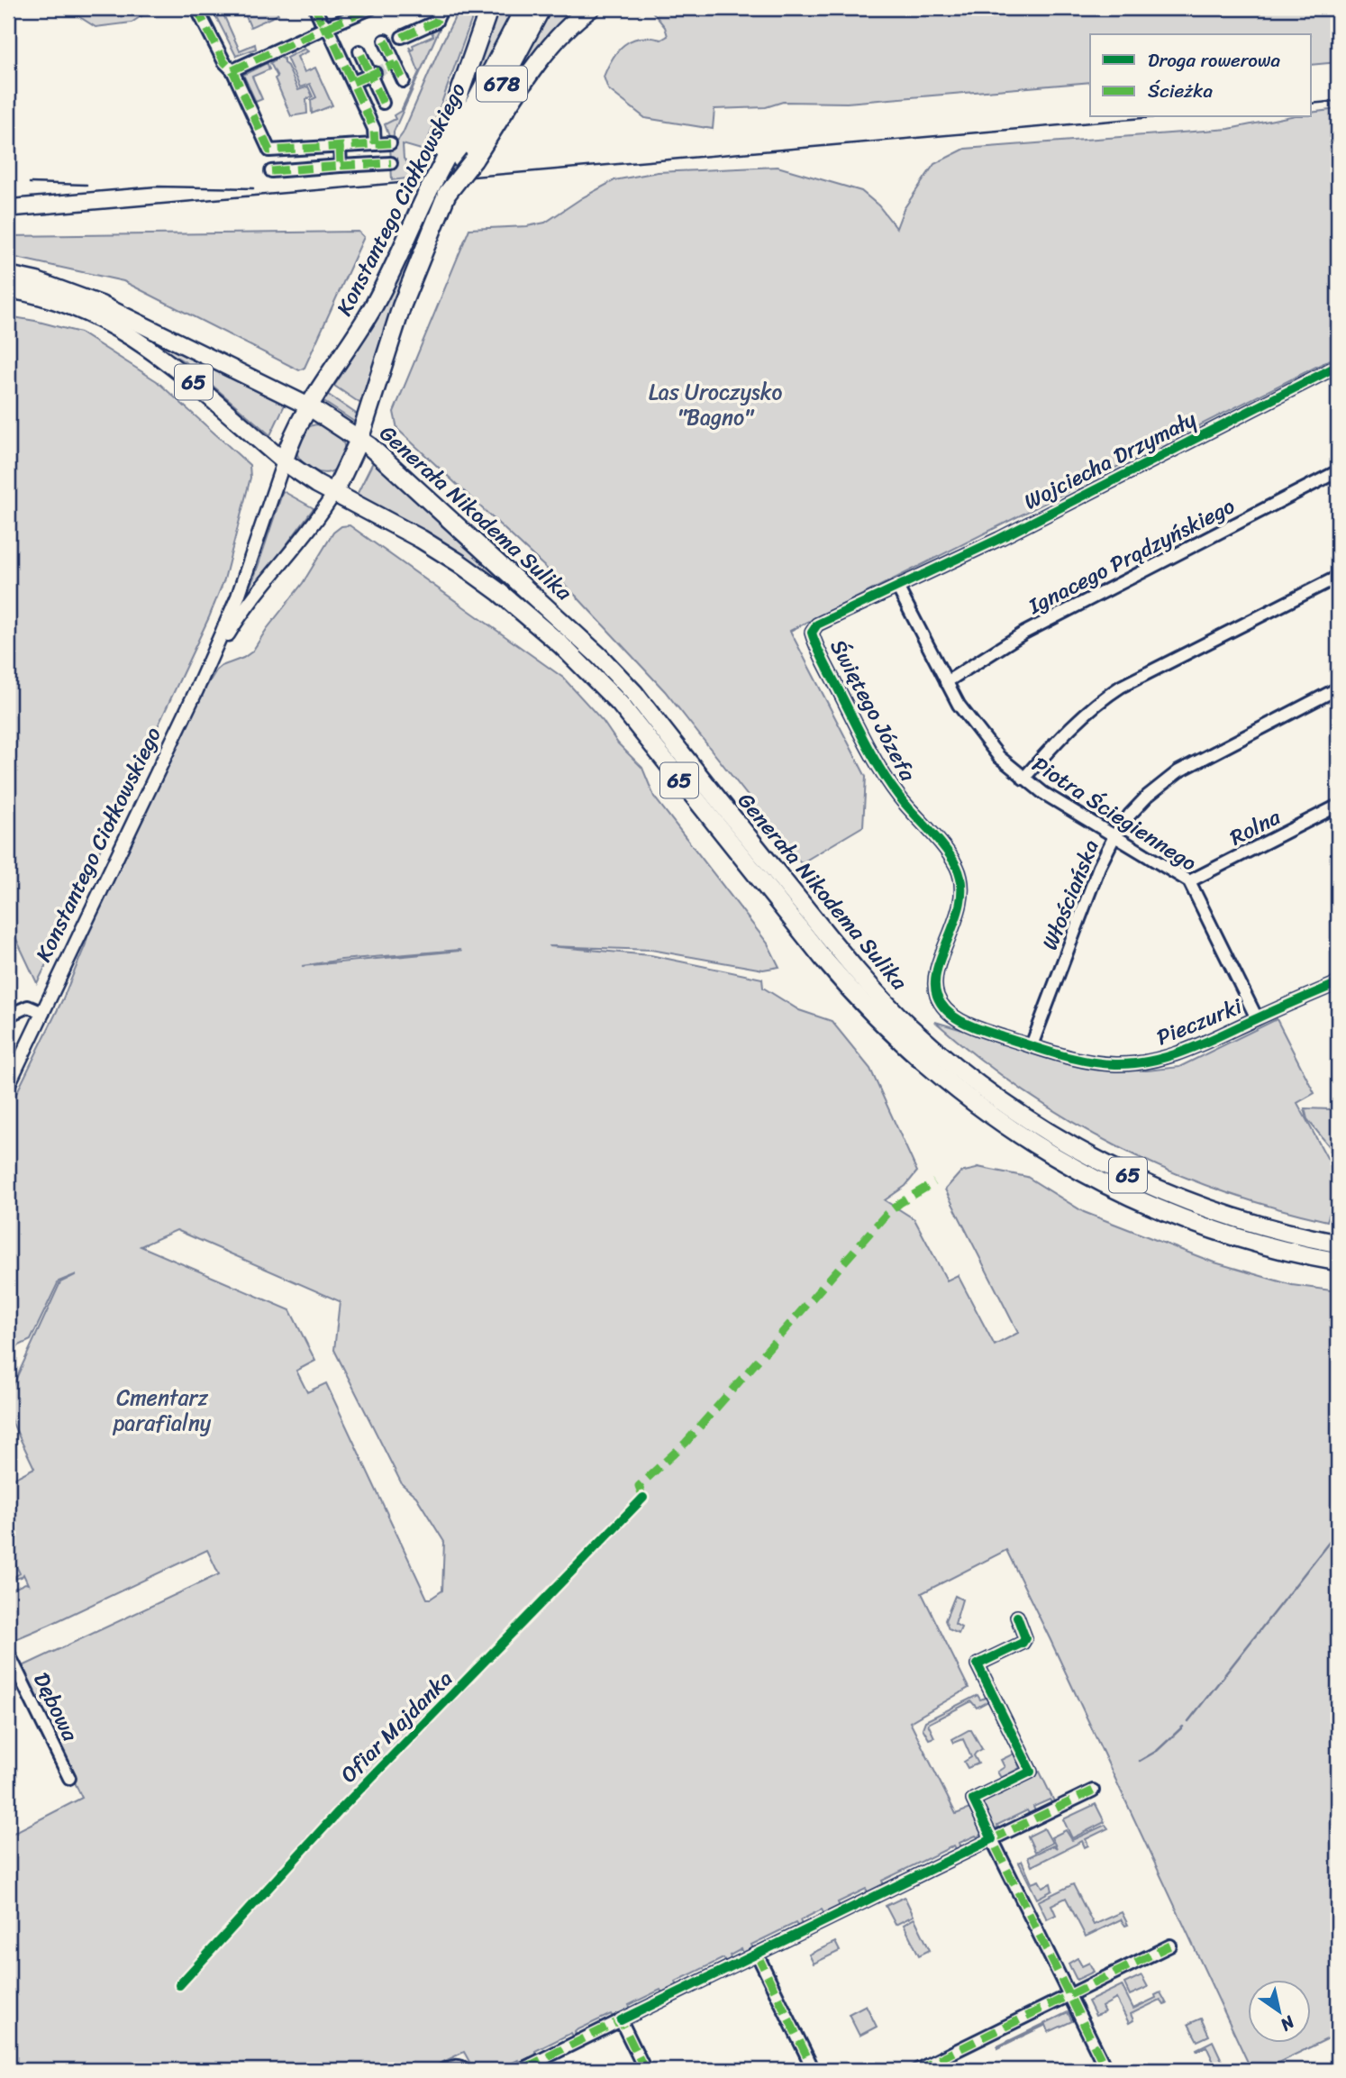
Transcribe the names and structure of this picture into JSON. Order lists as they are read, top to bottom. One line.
{"streets":{"highway":["678","Konstantego Ciołkowskiego","65","Generała Nikodema Sulika"],"street":["Wojciecha Drzymały","Ignacego Prądzyńskiego","Świętego Józefa","Piotra Ściegiennego","Rolna","Włościańska","Pieczurki","Dębowa"],"cycle path":["Ofiar Majdanka"]},"crossings":[["678","Konstantego Ciołkowskiego"],["678","65"],["678","Generała Nikodema Sulika"],["Konstantego Ciołkowskiego","65"],["Konstantego Ciołkowskiego","Generała Nikodema Sulika"],["65","Generała Nikodema Sulika"],["Wojciecha Drzymały","Świętego Józefa"],["Wojciecha Drzymały","Piotra Ściegiennego"],["Ignacego Prądzyńskiego","Piotra Ściegiennego"],["Świętego Józefa","Piotra Ściegiennego"],["Świętego Józefa","Włościańska"],["Świętego Józefa","Pieczurki"],["Piotra Ściegiennego","Rolna"],["Piotra Ściegiennego","Włościańska"],["Piotra Ściegiennego","Pieczurki"],["Włościańska","Pieczurki"]],"parks":["Las Uroczysko \"Bagno\"","Cmentarz parafialny"],"legend":["Droga rowerowa","Ścieżka"],"north":"bottom right"}
